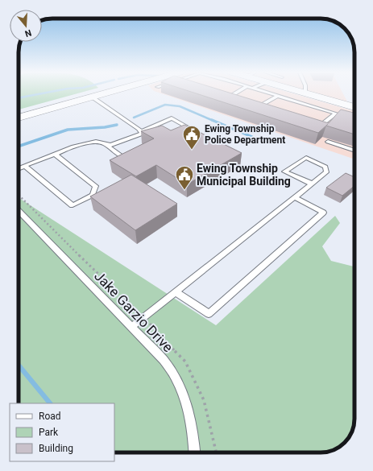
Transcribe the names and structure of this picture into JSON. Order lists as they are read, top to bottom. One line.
{"streets":{"lane":["Jake Garzio Drive"]},"places":{"public building":["Ewing Township Police Department","Ewing Township Municipal Building"]},"legend":["Road","Park","Building"],"north":"bottom"}
